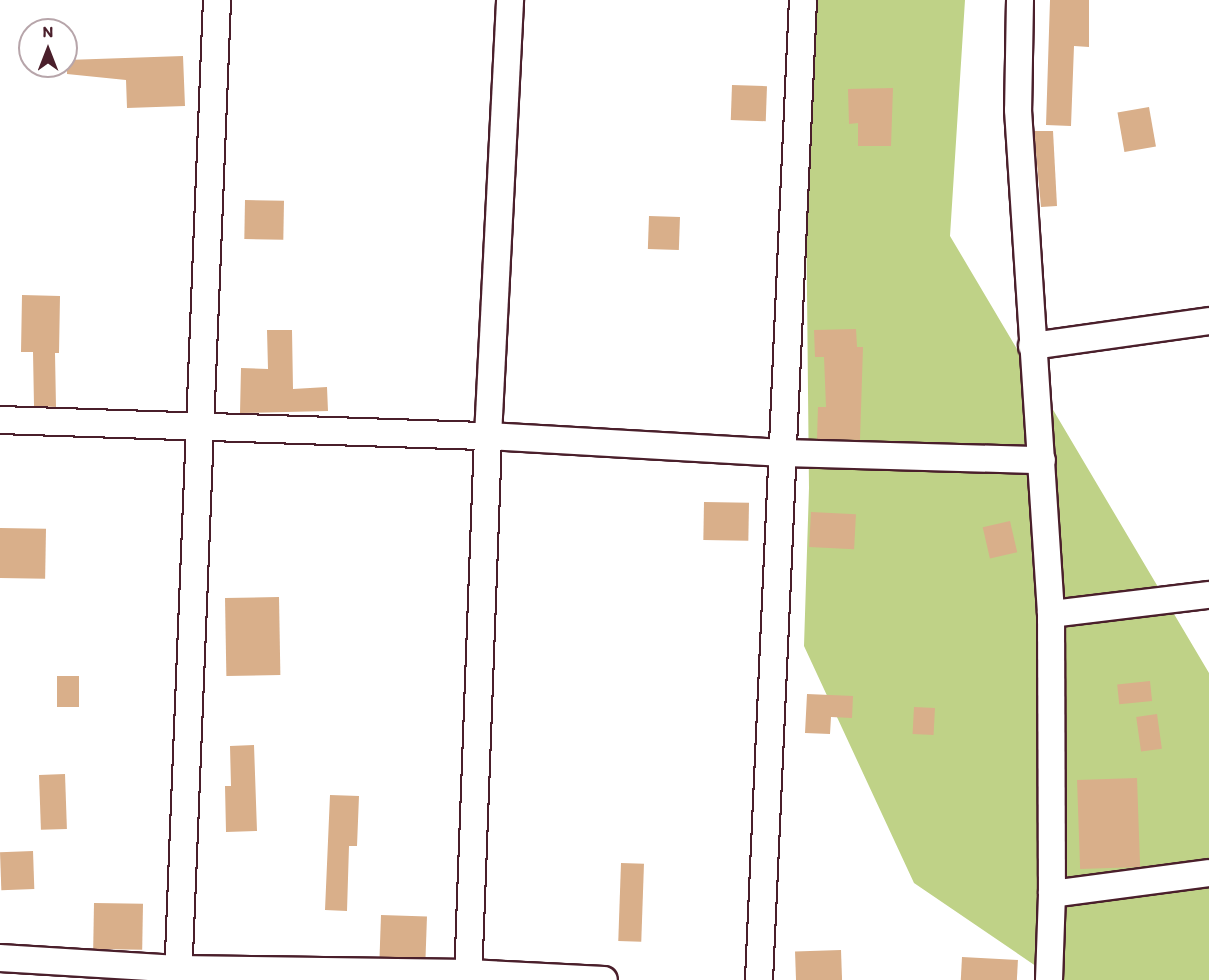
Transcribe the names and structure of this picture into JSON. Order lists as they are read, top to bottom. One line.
{"north":"top"}
